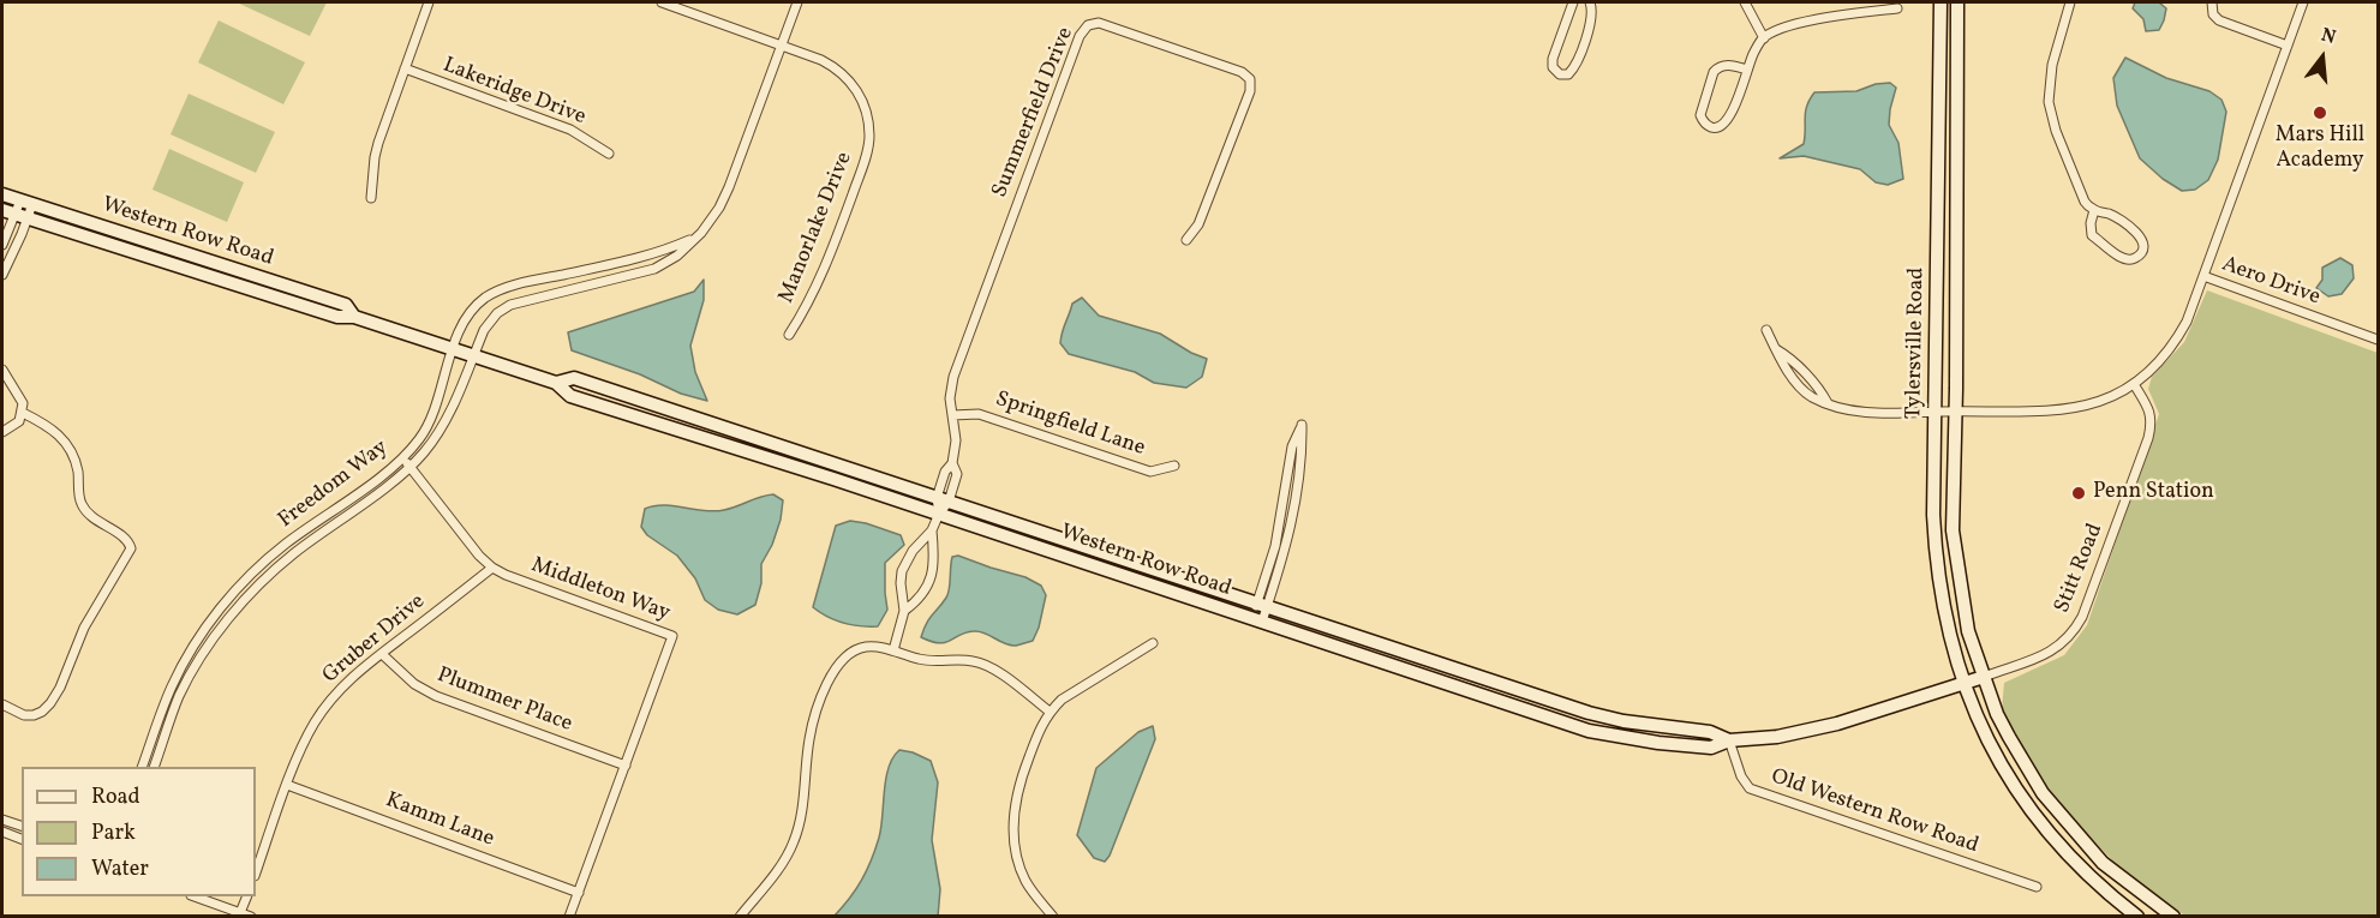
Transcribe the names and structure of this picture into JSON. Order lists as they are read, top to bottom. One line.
{"streets":{"street":["Lakeridge Drive","Summerfield Drive","Manorlake Drive","Western Row Road","Aero Drive","Tylersville Road","Springfield Lane","Freedom Way","Stitt Road","Middleton Way","Gruber Drive","Plummer Place","Old Western Row Road","Kamm Lane"]},"crossings":[["Summerfield Drive","Western Row Road"],["Summerfield Drive","Springfield Lane"],["Manorlake Drive","Freedom Way"],["Western Row Road","Tylersville Road"],["Western Row Road","Freedom Way"],["Western Row Road","Stitt Road"],["Western Row Road","Old Western Row Road"],["Aero Drive","Tylersville Road"],["Aero Drive","Stitt Road"],["Tylersville Road","Stitt Road"],["Freedom Way","Middleton Way"],["Middleton Way","Gruber Drive"],["Middleton Way","Plummer Place"],["Middleton Way","Kamm Lane"],["Gruber Drive","Plummer Place"],["Gruber Drive","Kamm Lane"]],"places":["Mars Hill Academy","Penn Station"],"legend":["Road","Park","Water"],"north":"top"}
